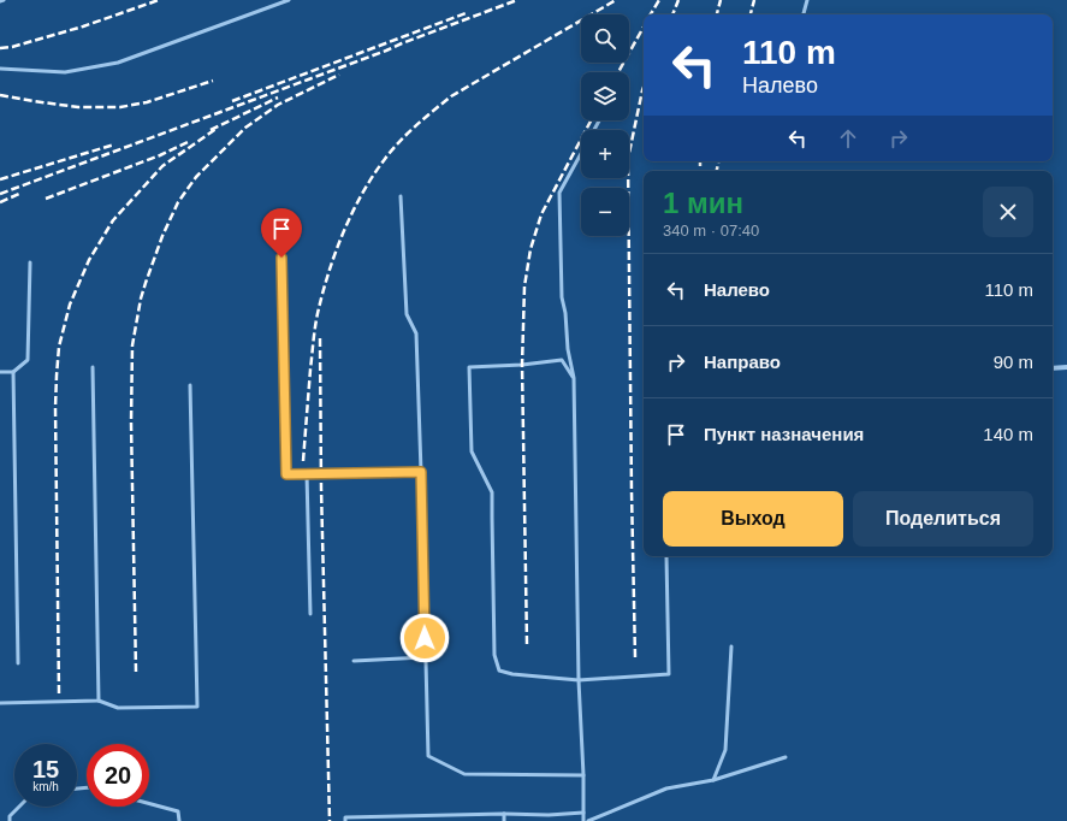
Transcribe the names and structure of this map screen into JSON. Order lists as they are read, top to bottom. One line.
{"page":{"map_buttons":["+","−"],"turn":["110 m","Налево"],"heading":["1 мин","340 m · 07:40"],"list":[{"name":"Налево","value":"110 m"},{"name":"Направо","value":"90 m"},{"name":"Пункт назначения","value":"140 m"}],"buttons":["Выход","Поделиться"],"speed":"15 km/h","limit":"20"}}
